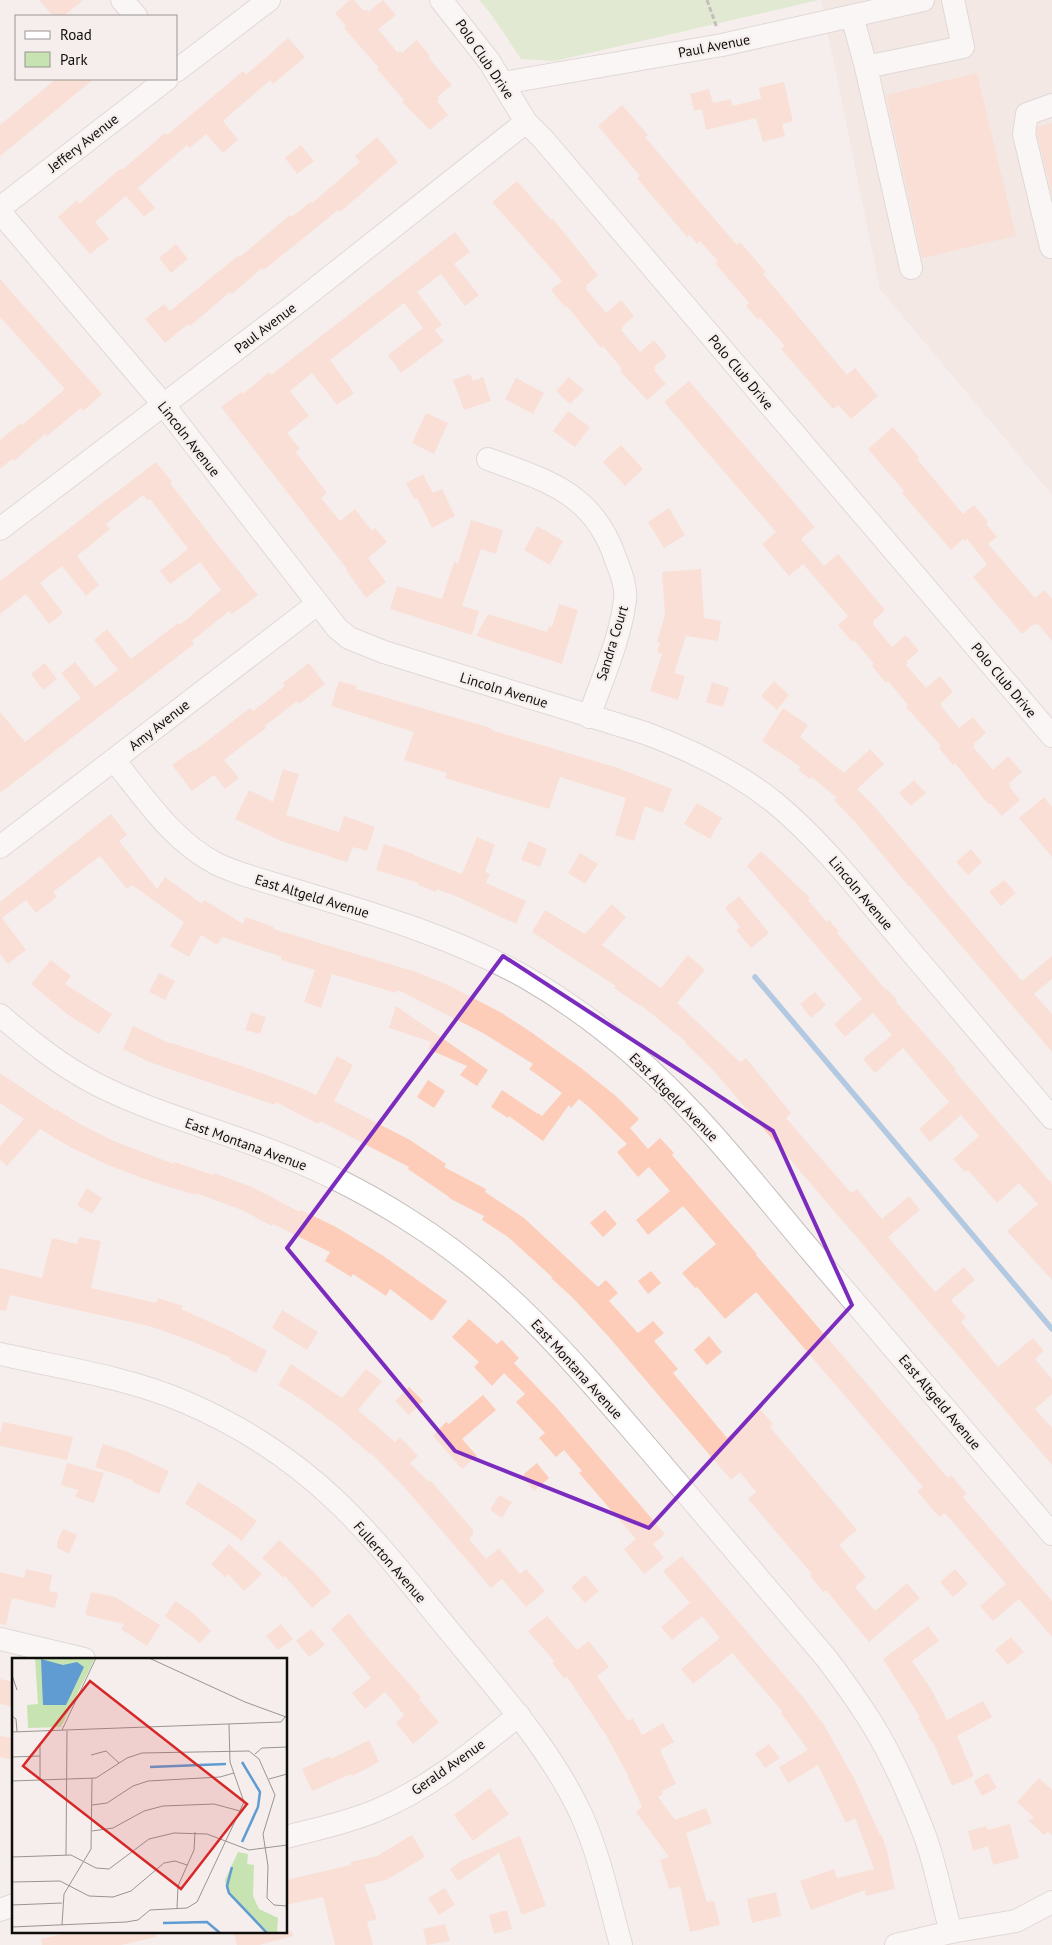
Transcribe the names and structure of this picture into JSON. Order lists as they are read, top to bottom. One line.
{"streets":{"street":["Paul Avenue","Polo Club Drive","Jeffery Avenue","Lincoln Avenue","Sandra Court","Amy Avenue","East Altgeld Avenue","East Montana Avenue","Fullerton Avenue","Gerald Avenue"]},"crossings":[["Paul Avenue","Polo Club Drive"],["Paul Avenue","Lincoln Avenue"],["Lincoln Avenue","Sandra Court"],["Lincoln Avenue","Amy Avenue"],["Amy Avenue","East Altgeld Avenue"],["Fullerton Avenue","Gerald Avenue"]],"legend":["Road","Park"]}
